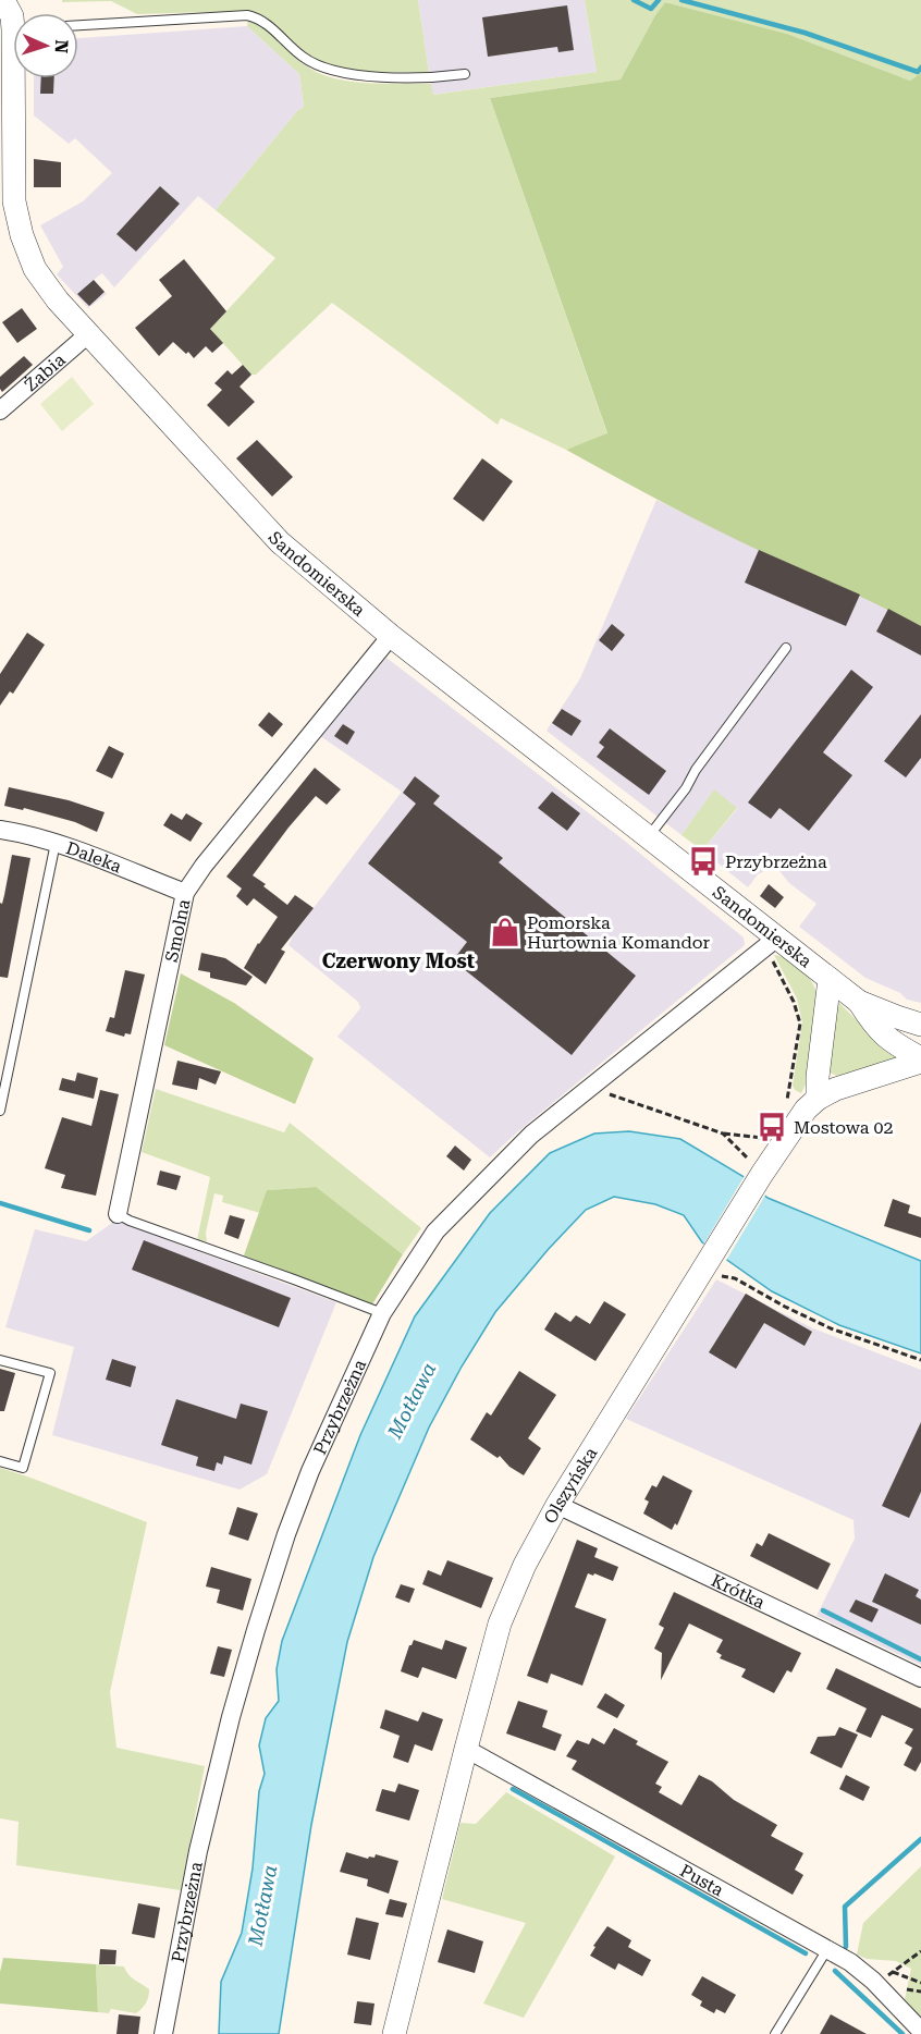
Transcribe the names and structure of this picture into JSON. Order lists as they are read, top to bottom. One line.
{"streets":{"street":["Żabia","Sandomierska","Daleka","Smolna","Przybrzeżna","Olszyńska","Krótka","Pusta"]},"crossings":[["Żabia","Sandomierska"],["Sandomierska","Smolna"],["Sandomierska","Przybrzeżna"],["Daleka","Smolna"],["Olszyńska","Krótka"],["Olszyńska","Pusta"]],"districts":["Czerwony Most"],"water":["Motława"],"places":{"bus stop":["Przybrzeżna","Mostowa 02"],"shop":["Pomorska Hurtownia Komandor"]},"north":"right"}
